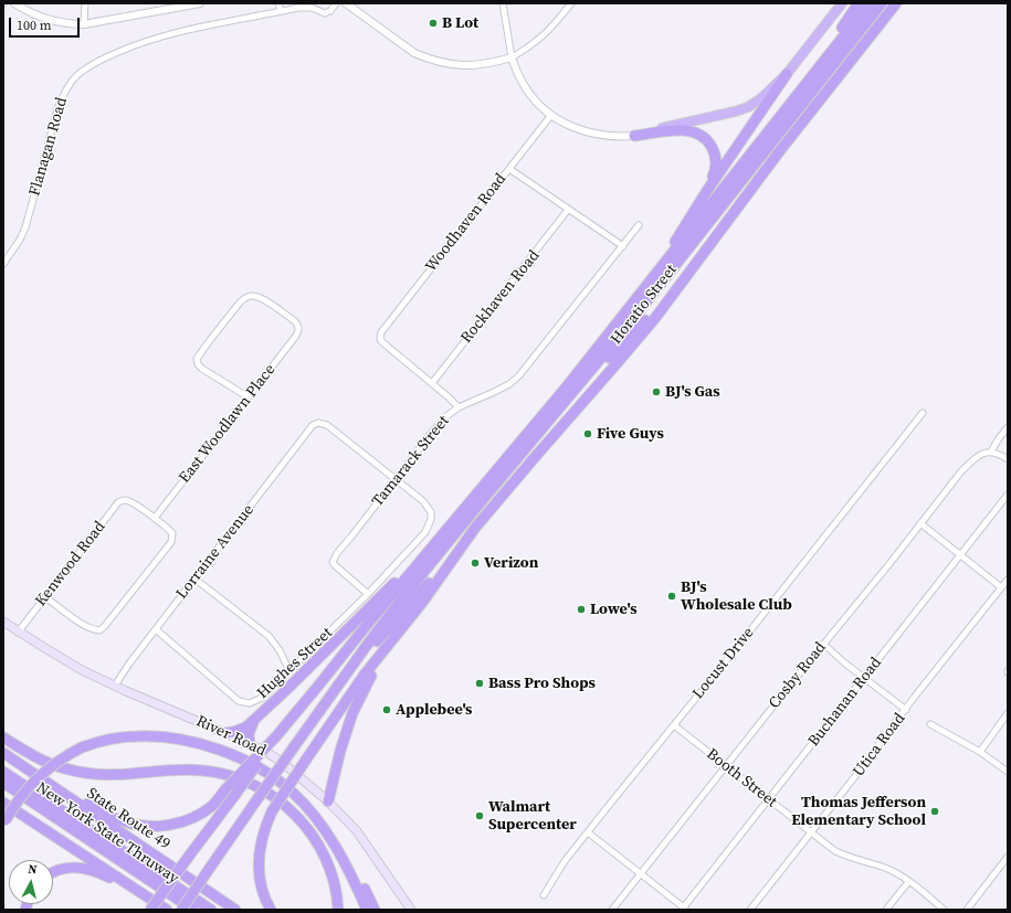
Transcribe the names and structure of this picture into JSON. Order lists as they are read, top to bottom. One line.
{"streets":{"highway":["Horatio Street","State Route 49","New York State Thruway"],"main road":["River Road"],"street":["Flanagan Road","Woodhaven Road","Rockhaven Road","East Woodlawn Place","Tamarack Street","Lorraine Avenue","Kenwood Road","Hughes Street","Locust Drive","Cosby Road","Buchanan Road","Utica Road","Booth Street"]},"crossings":[["Woodhaven Road","Rockhaven Road"],["East Woodlawn Place","Kenwood Road"],["Tamarack Street","Hughes Street"],["Lorraine Avenue","Hughes Street"],["Lorraine Avenue","River Road"],["Kenwood Road","River Road"],["Locust Drive","Booth Street"],["Cosby Road","Booth Street"],["Buchanan Road","Booth Street"],["Utica Road","Booth Street"]],"places":["B Lot","BJ's Gas","Five Guys","Verizon","BJ's Wholesale Club","Lowe's","Bass Pro Shops","Applebee's","Thomas Jefferson Elementary School","Walmart Supercenter"],"scale_bar":"100 m","north":"top"}
